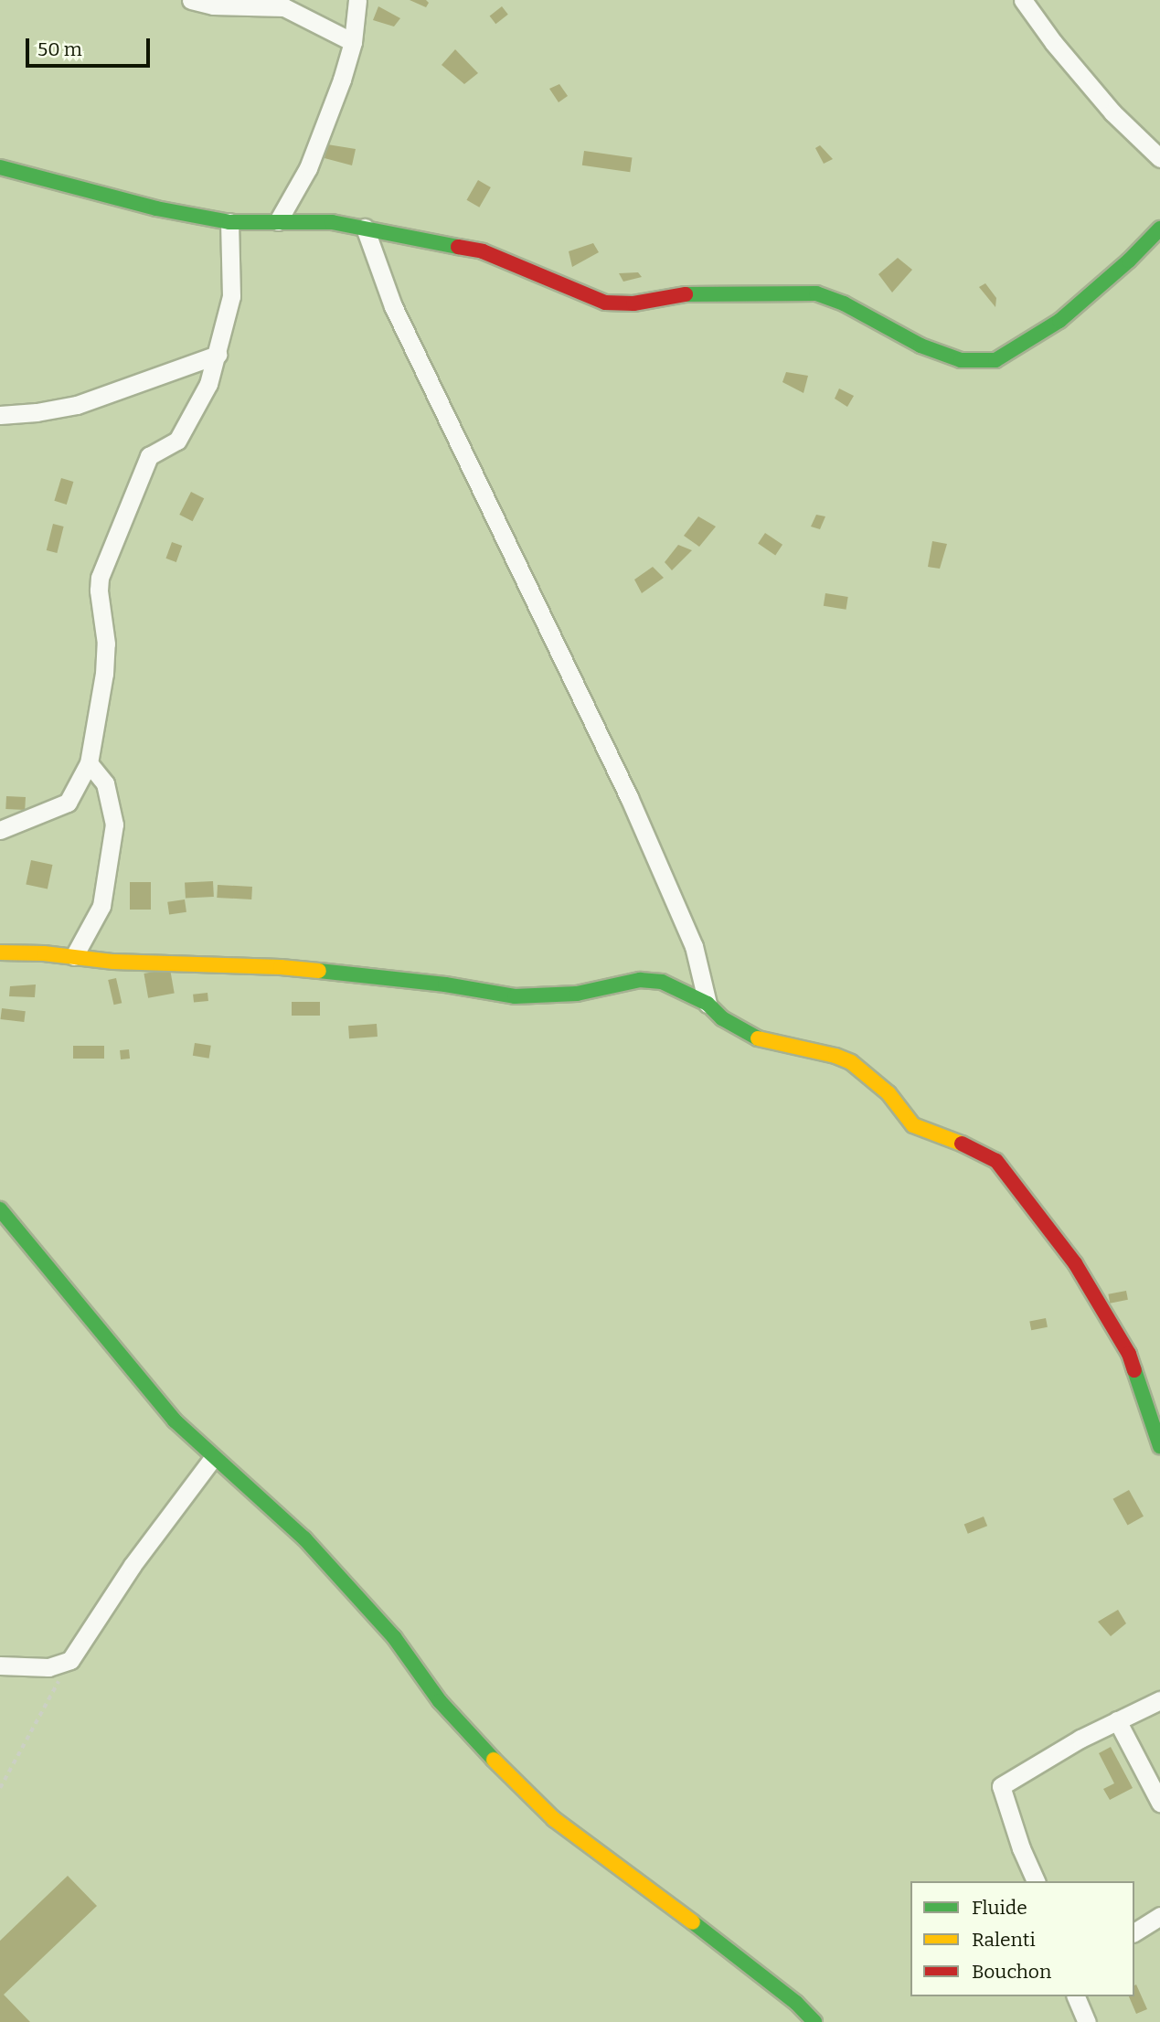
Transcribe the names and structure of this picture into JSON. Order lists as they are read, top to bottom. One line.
{"legend":["Fluide","Ralenti","Bouchon"],"scale_bar":"50 m"}
